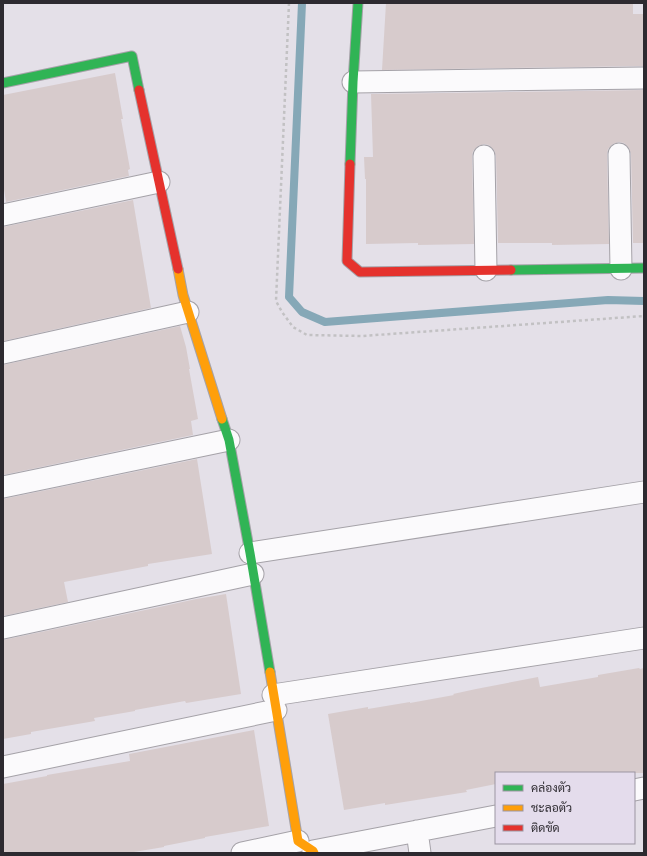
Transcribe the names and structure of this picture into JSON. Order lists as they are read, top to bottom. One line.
{"legend":["คล่องตัว","ชะลอตัว","ติดขัด"]}
